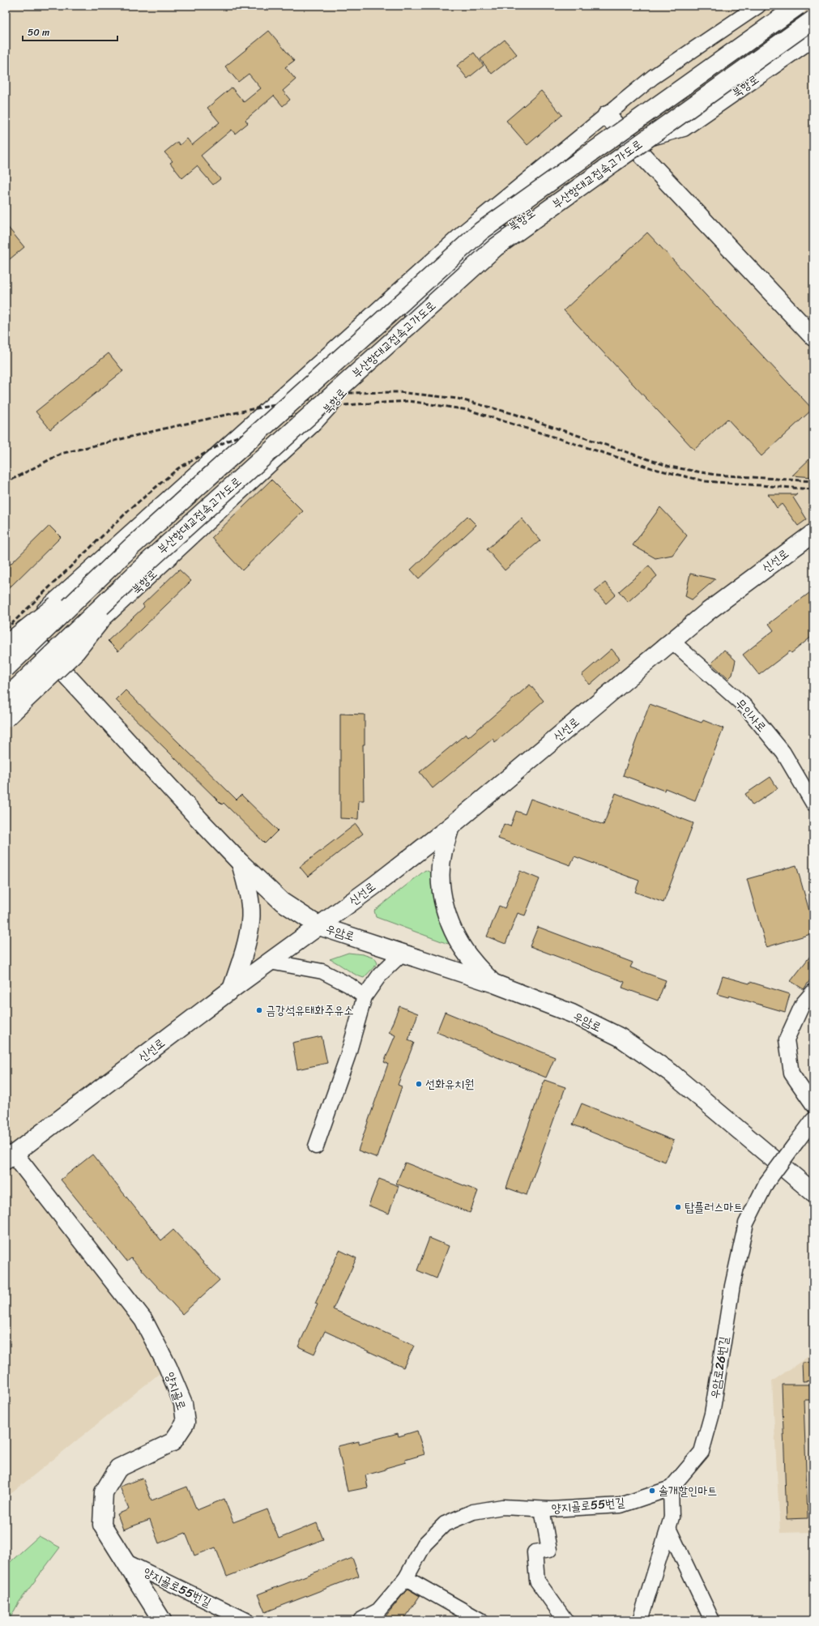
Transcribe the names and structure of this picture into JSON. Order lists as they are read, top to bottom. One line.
{"streets":{"main road":["부산항대교접속고가도로","신선로","우암로","양지골로"],"street":["북항로","무인사로","우암로26번길","양지골로55번길"]},"crossings":[["북항로","우암로"],["신선로","무인사로"],["신선로","우암로"],["신선로","양지골로"],["우암로26번길","양지골로55번길"],["양지골로","양지골로55번길"]],"places":["금강석유태화주유소","선화유치원","탑플러스마트","솔개할인마트"],"scale_bar":"50 m"}
